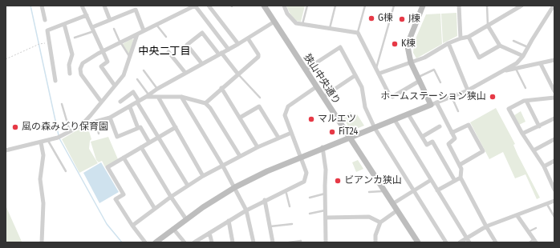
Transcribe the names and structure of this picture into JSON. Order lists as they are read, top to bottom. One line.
{"streets":{"street":["狭山中央通り"]},"districts":["中央二丁目"],"places":["G棟","J棟","K棟","ホームステーション狭山","マルエツ","風の森みどり保育園","FiT24","ビアンカ狭山"]}
